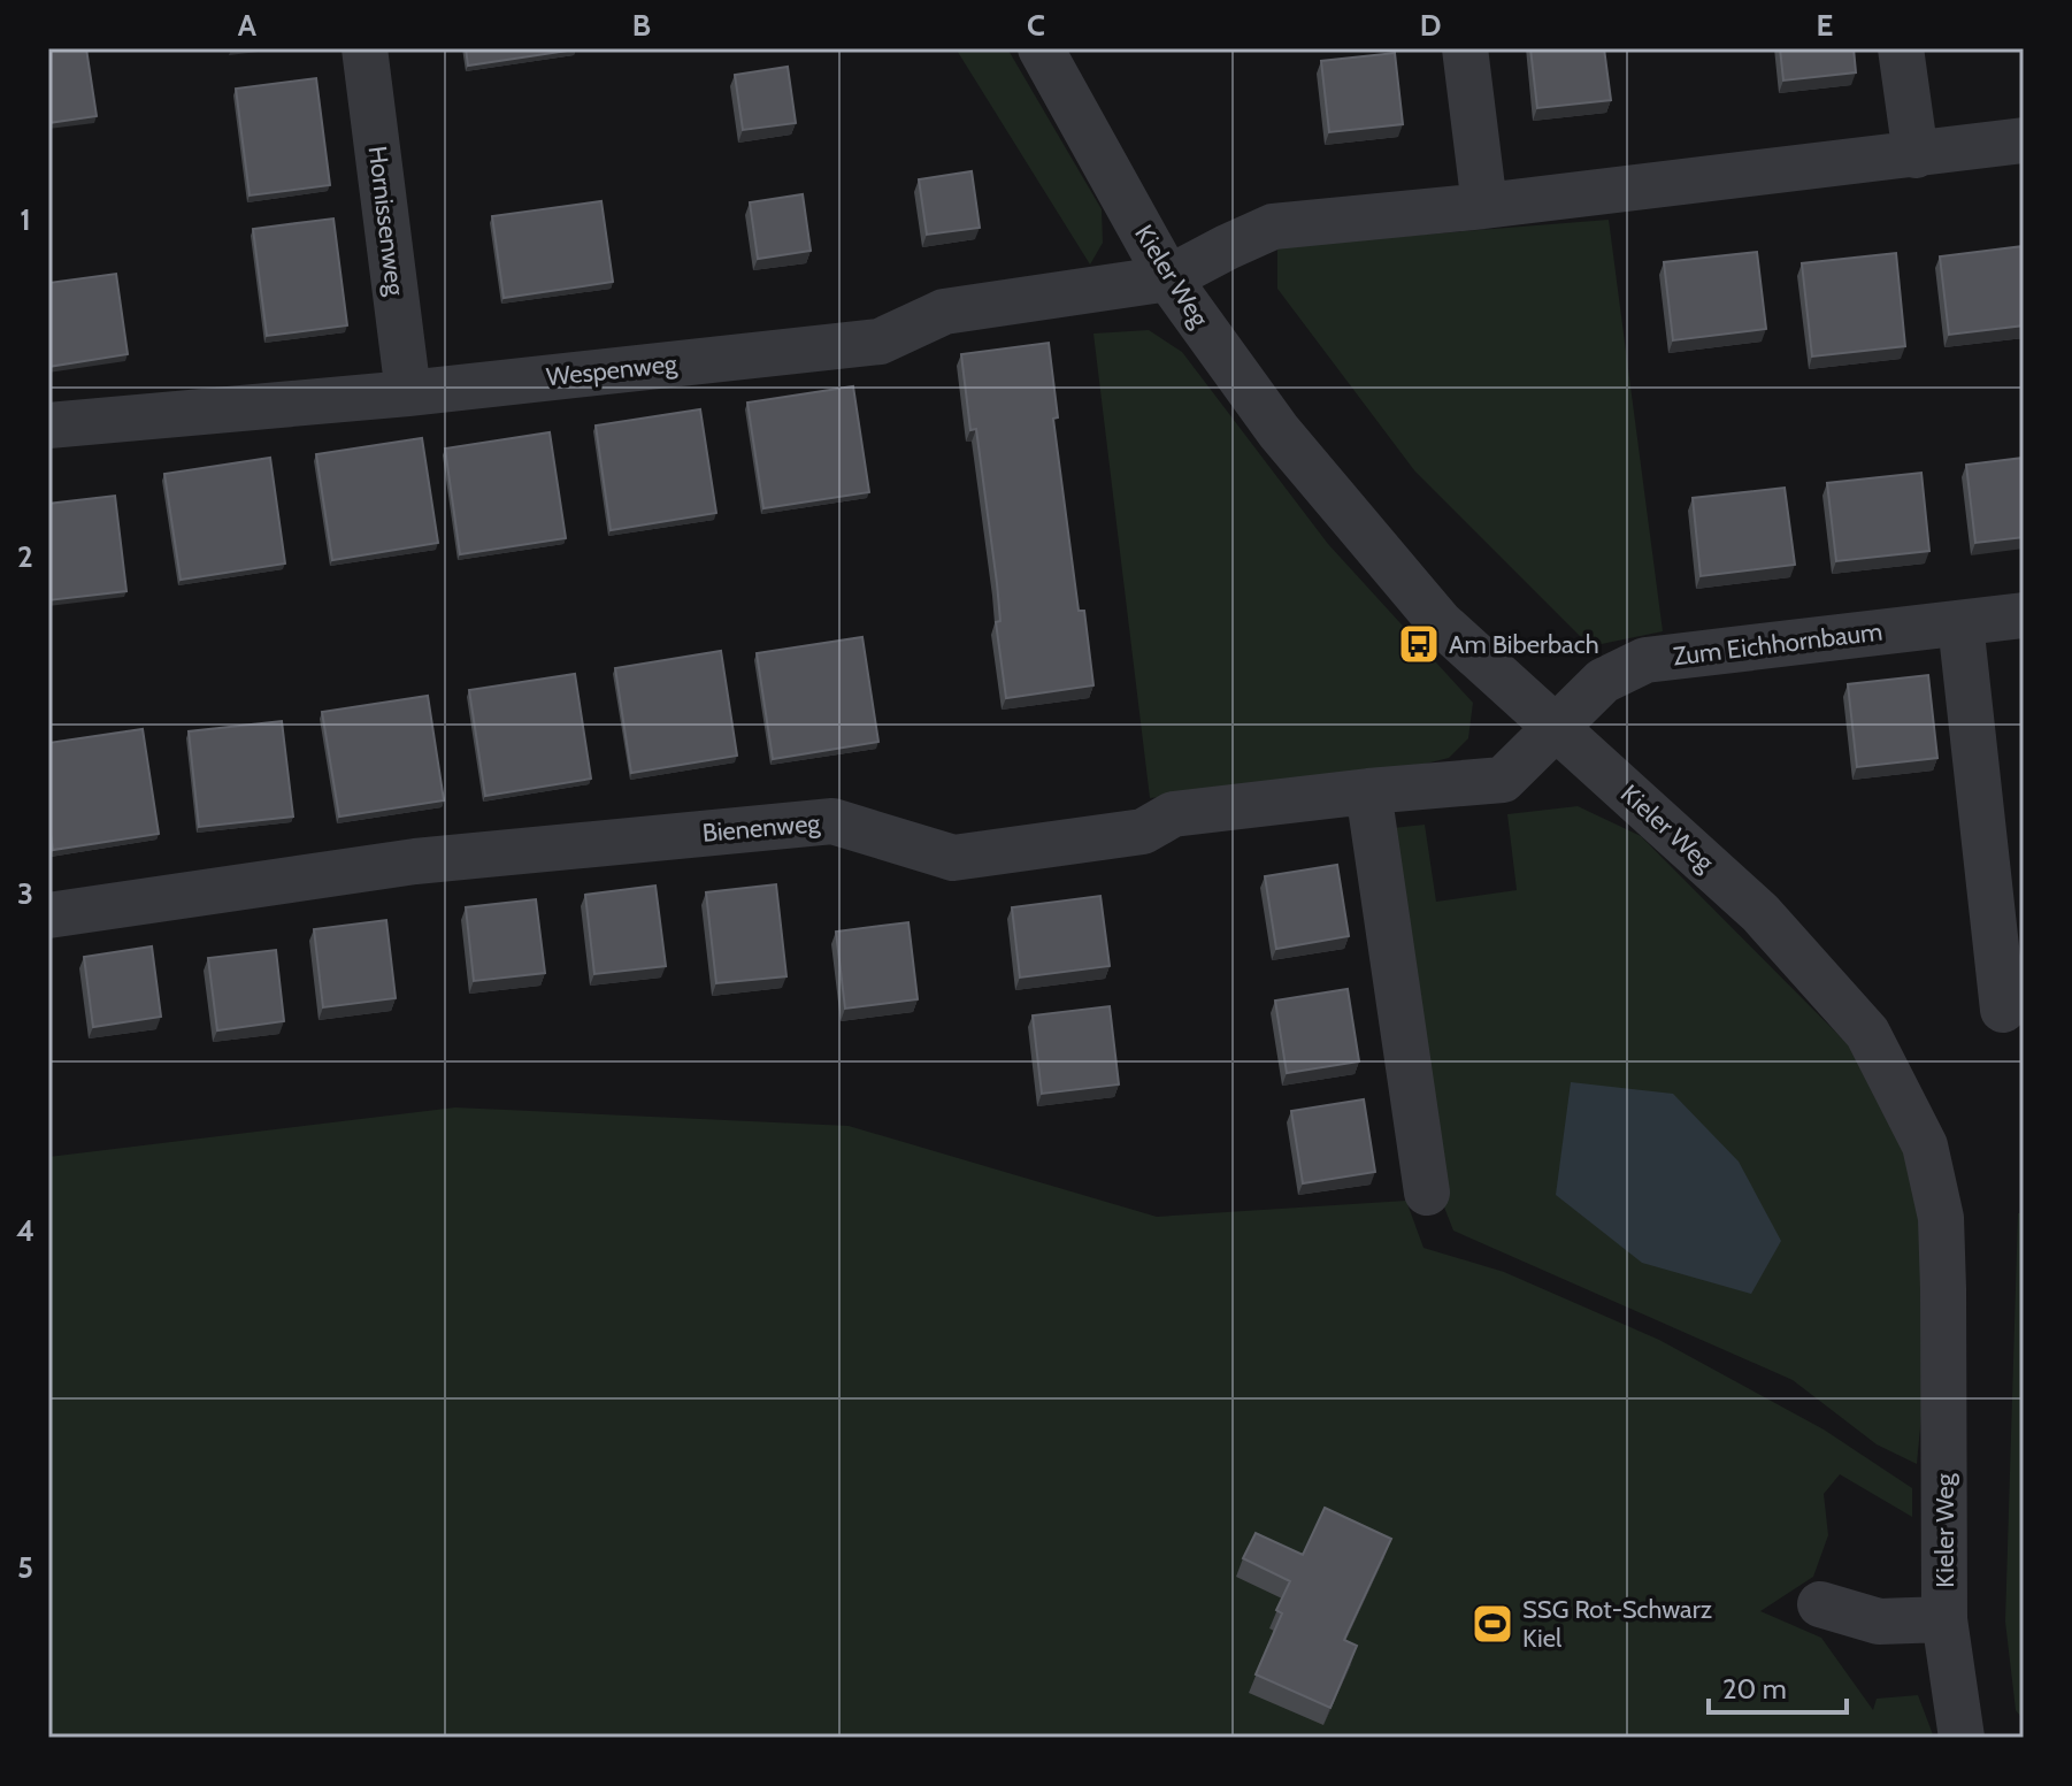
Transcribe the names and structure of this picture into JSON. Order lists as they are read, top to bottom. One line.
{"streets":{"street":["Hornissenweg","Kieler Weg","Wespenweg","Zum Eichhornbaum","Bienenweg"]},"crossings":[["Hornissenweg","Wespenweg"],["Kieler Weg","Wespenweg"],["Kieler Weg","Zum Eichhornbaum"],["Kieler Weg","Bienenweg"],["Zum Eichhornbaum","Bienenweg"]],"places":{"bus stop":["Am Biberbach"],"sports":["SSG Rot-Schwarz Kiel"]},"scale_bar":"20 m","grid":{"columns":["A","B","C","D","E"],"rows":["1","2","3","4","5"]}}
